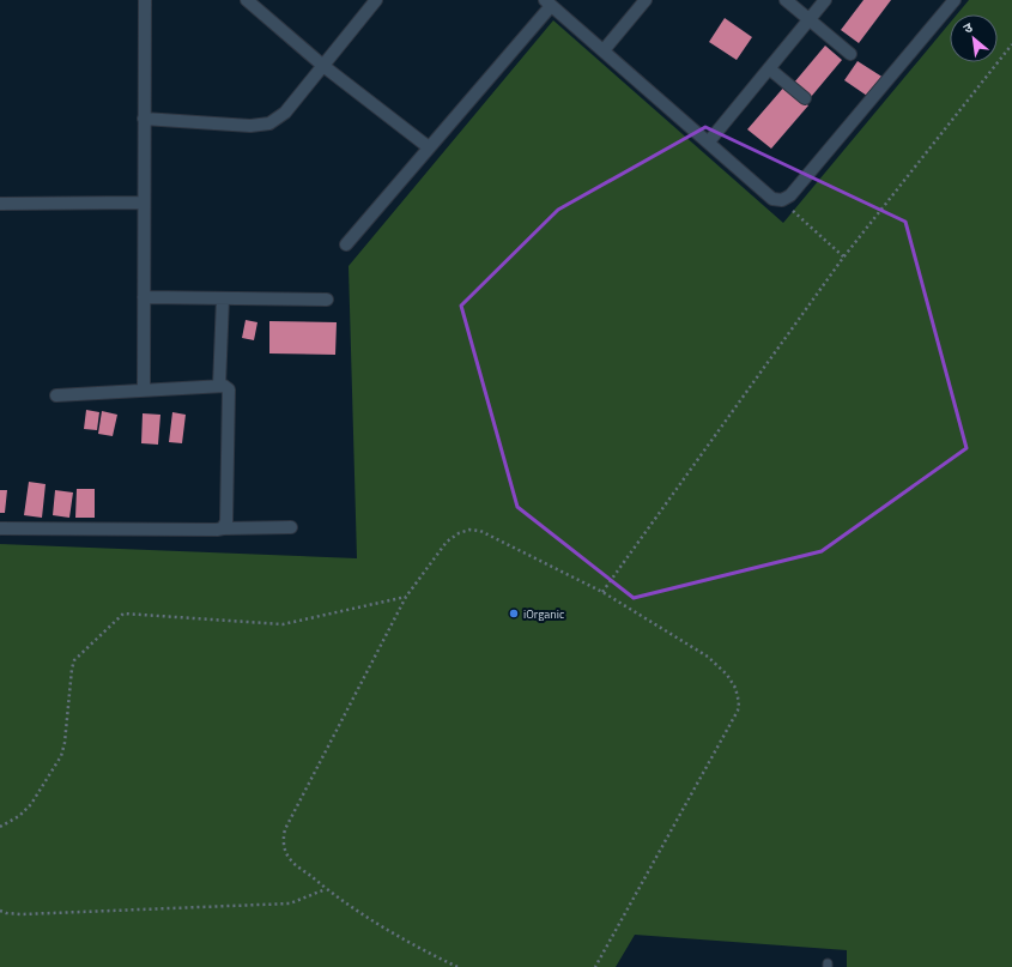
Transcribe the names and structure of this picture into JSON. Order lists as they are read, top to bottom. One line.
{"places":["iOrganic"],"north":"top left"}
